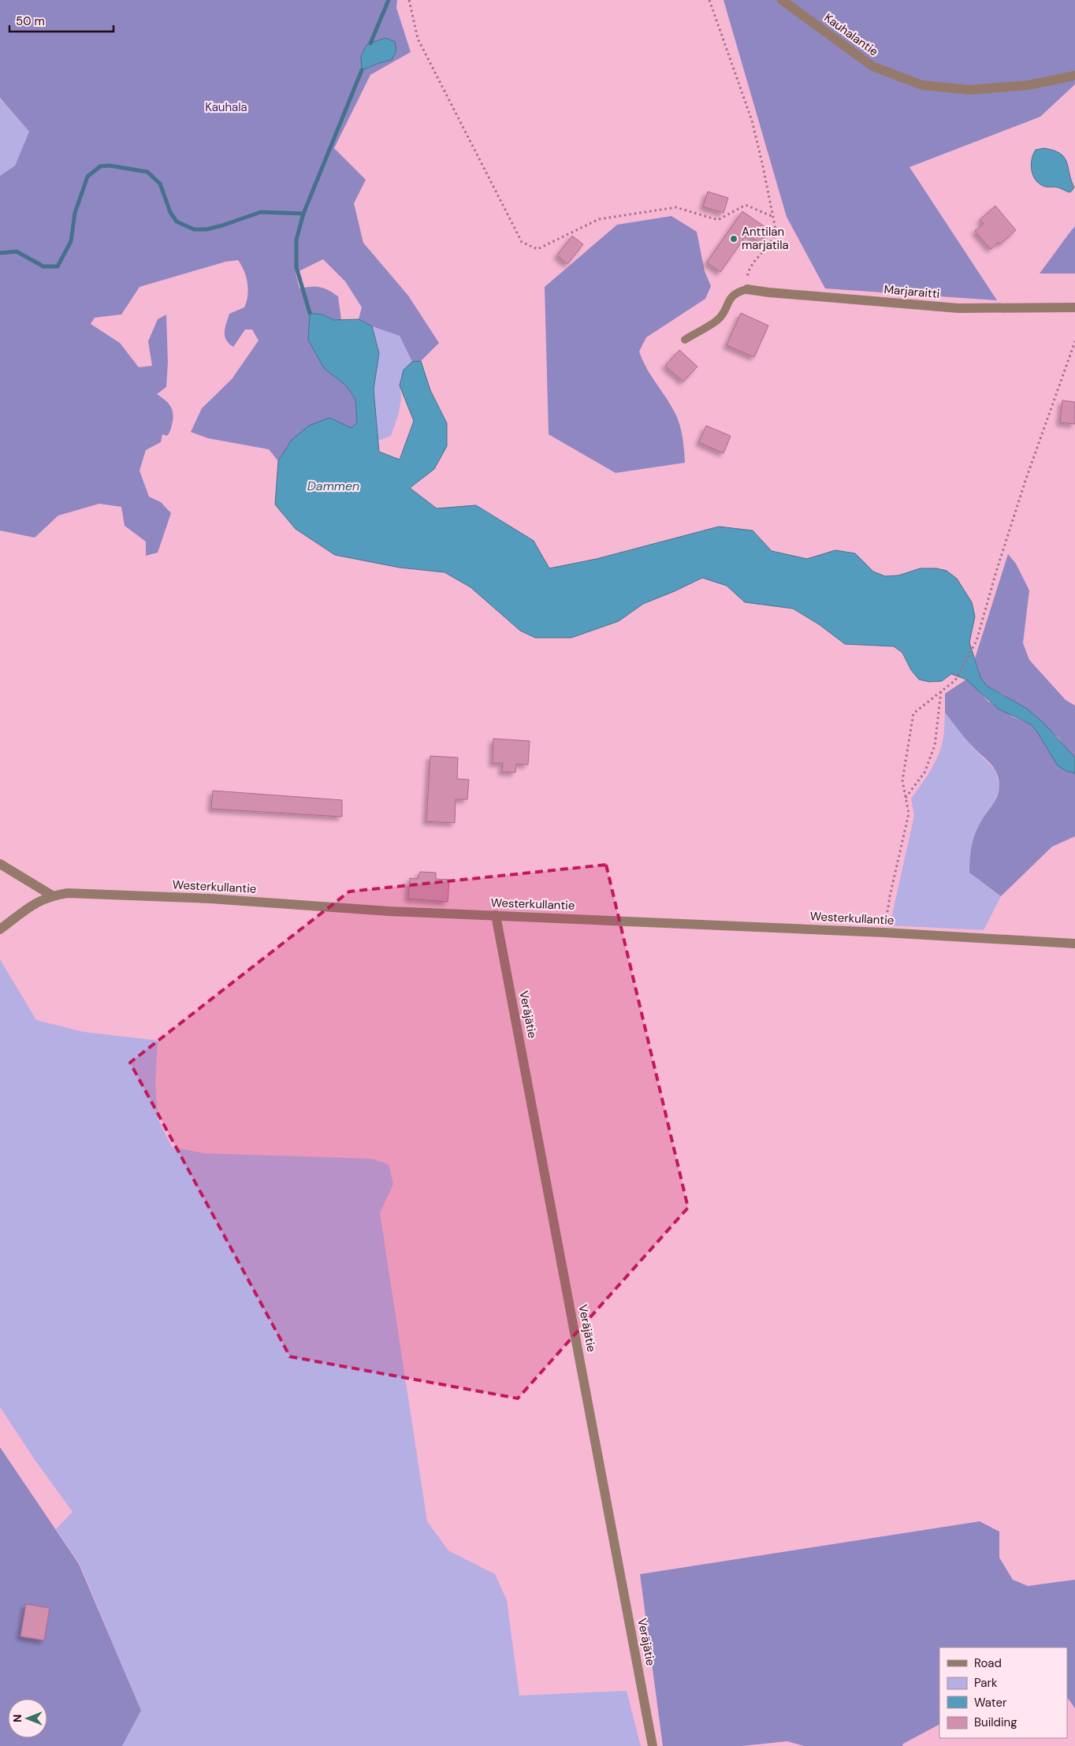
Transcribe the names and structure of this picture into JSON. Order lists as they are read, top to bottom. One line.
{"streets":{"street":["Kauhalantie","Marjaraitti","Westerkullantie","Veräjätie"]},"crossings":[["Westerkullantie","Veräjätie"]],"water":["Dammen"],"parks":["Kauhala"],"places":["Anttilan marjatila"],"legend":["Road","Park","Water","Building"],"scale_bar":"50 m","north":"left"}
